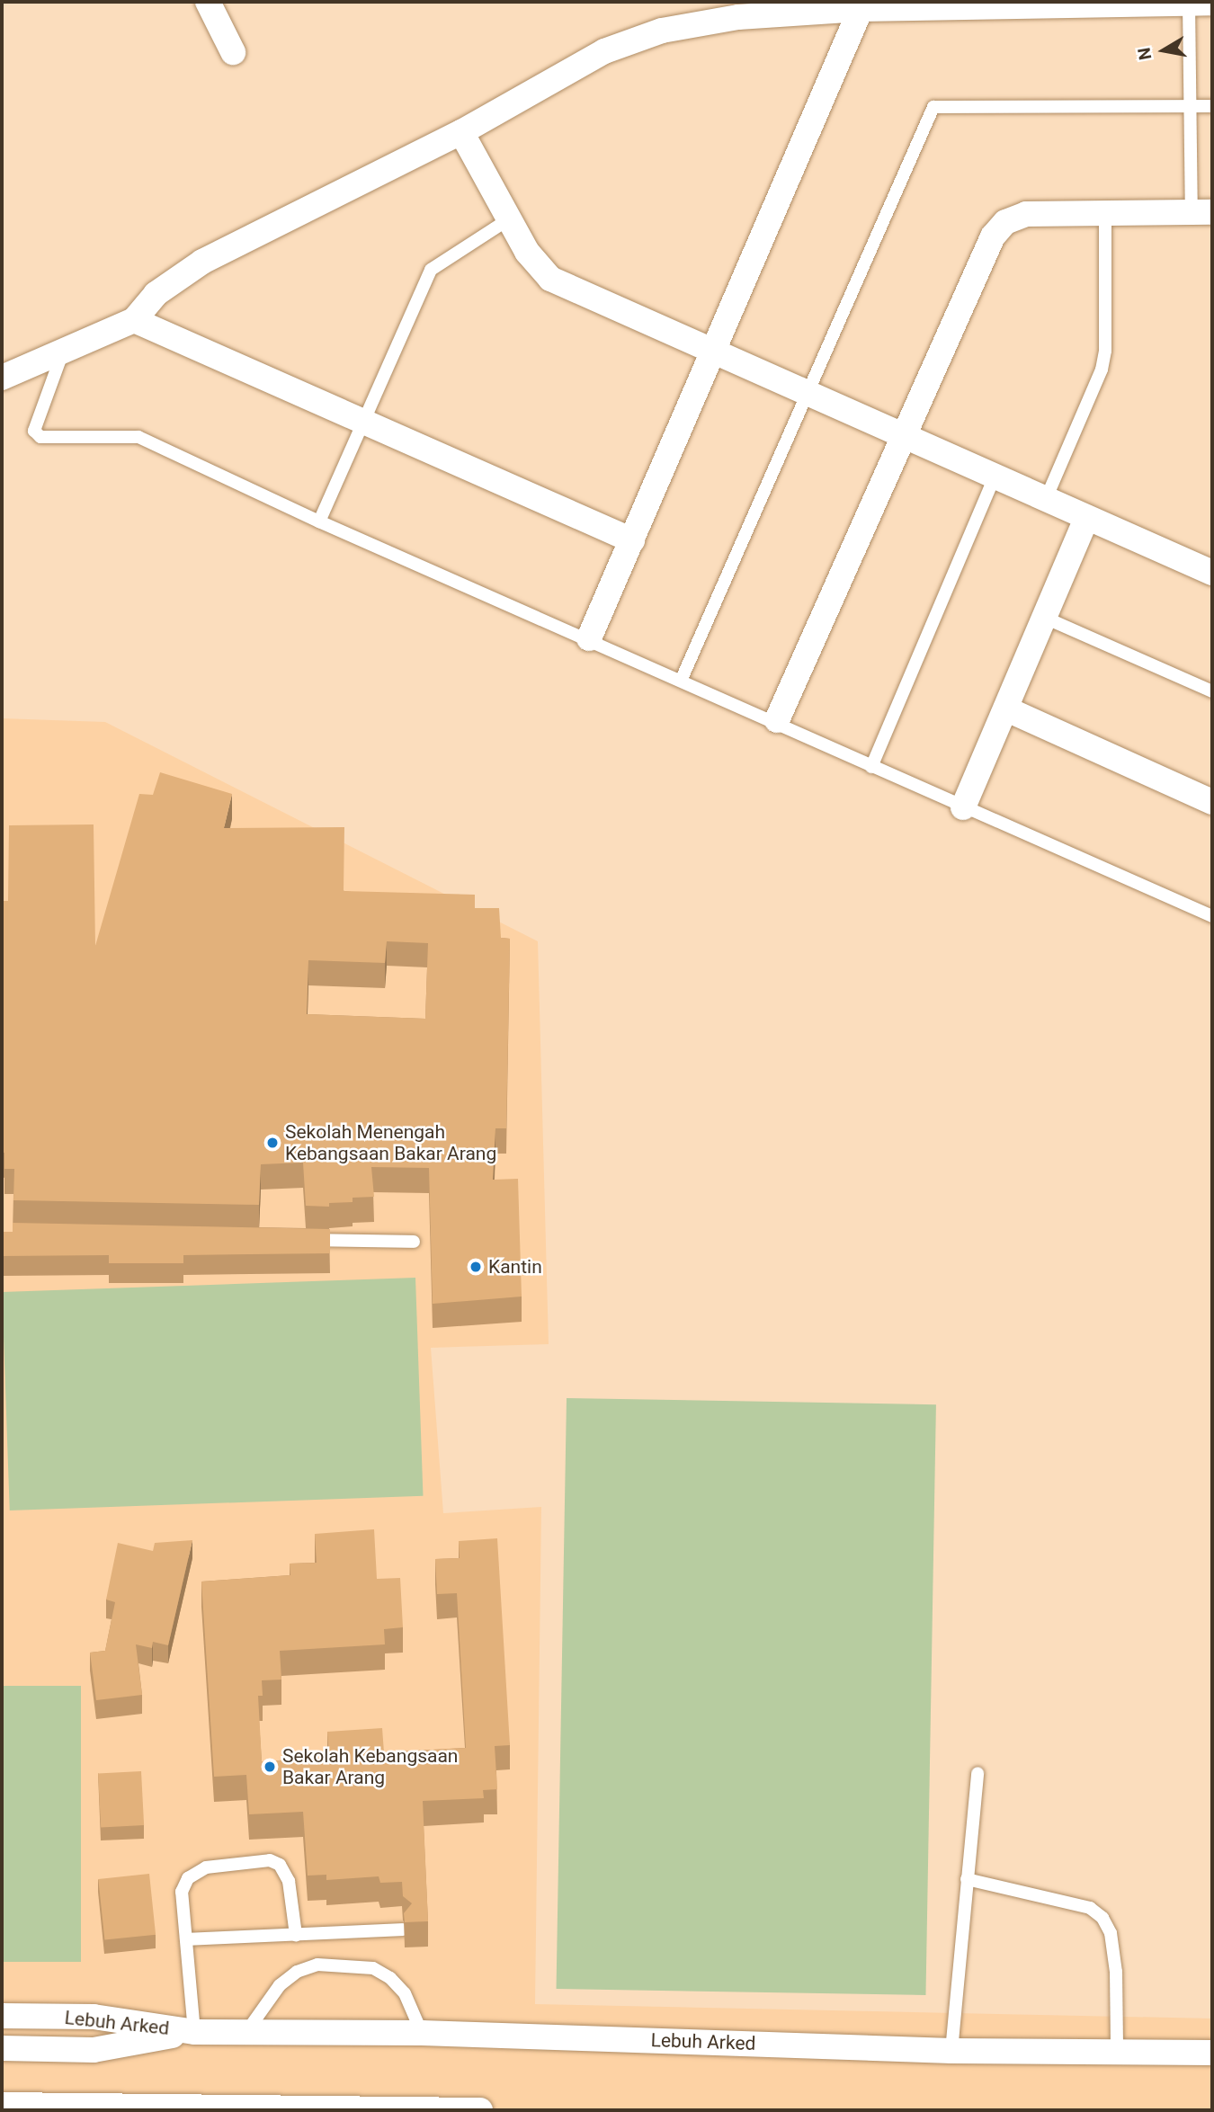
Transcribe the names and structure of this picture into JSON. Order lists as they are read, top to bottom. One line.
{"streets":{"street":["Lebuh Arked"]},"places":["Sekolah Menengah Kebangsaan Bakar Arang","Kantin","Sekolah Kebangsaan Bakar Arang"],"north":"left"}
